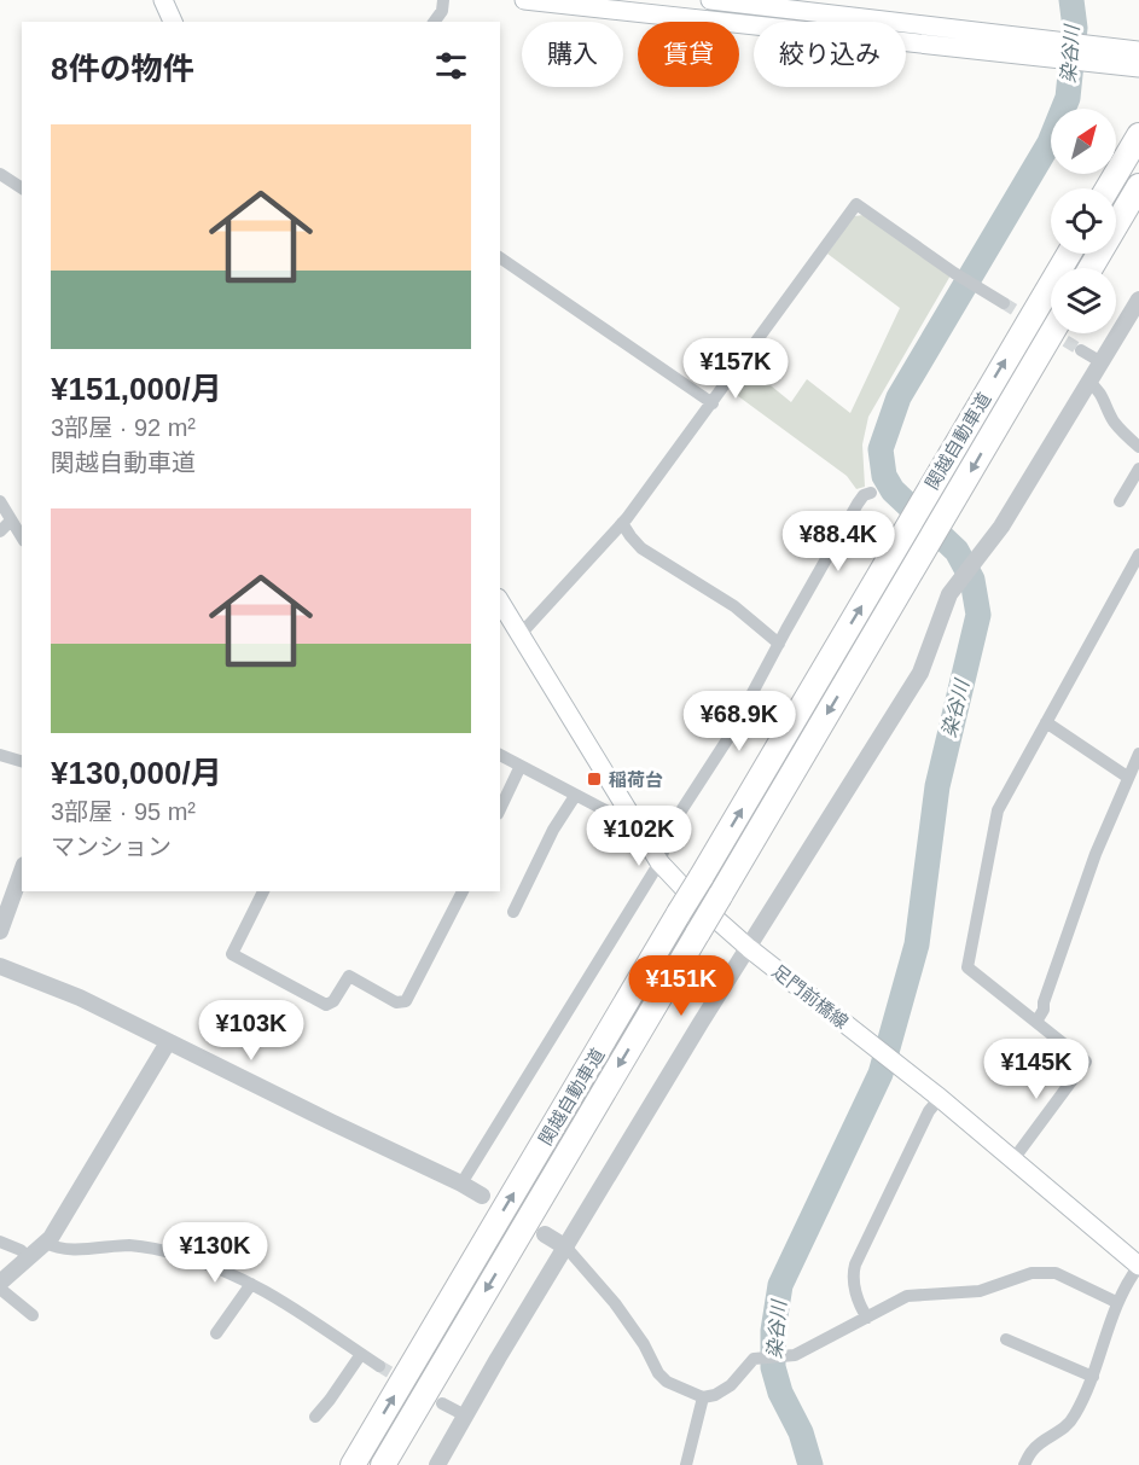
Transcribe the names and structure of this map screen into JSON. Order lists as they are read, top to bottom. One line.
{"streets":{"highway":["関越自動車道"],"main road":["足門前橋線"]},"water":["染谷川"],"places":{"transit":["稲荷台"]},"north":"top right","page":{"chip":["購入","賃貸","絞り込み"],"heading":"8件の物件","list":[{"name":"¥151,000/月","note":"3部屋 · 92 m² · 関越自動車道"},{"name":"¥130,000/月","note":"3部屋 · 95 m² · マンション"}],"price":["¥157K","¥88.4K","¥68.9K","¥102K","¥151K","¥103K","¥145K","¥130K"]}}
